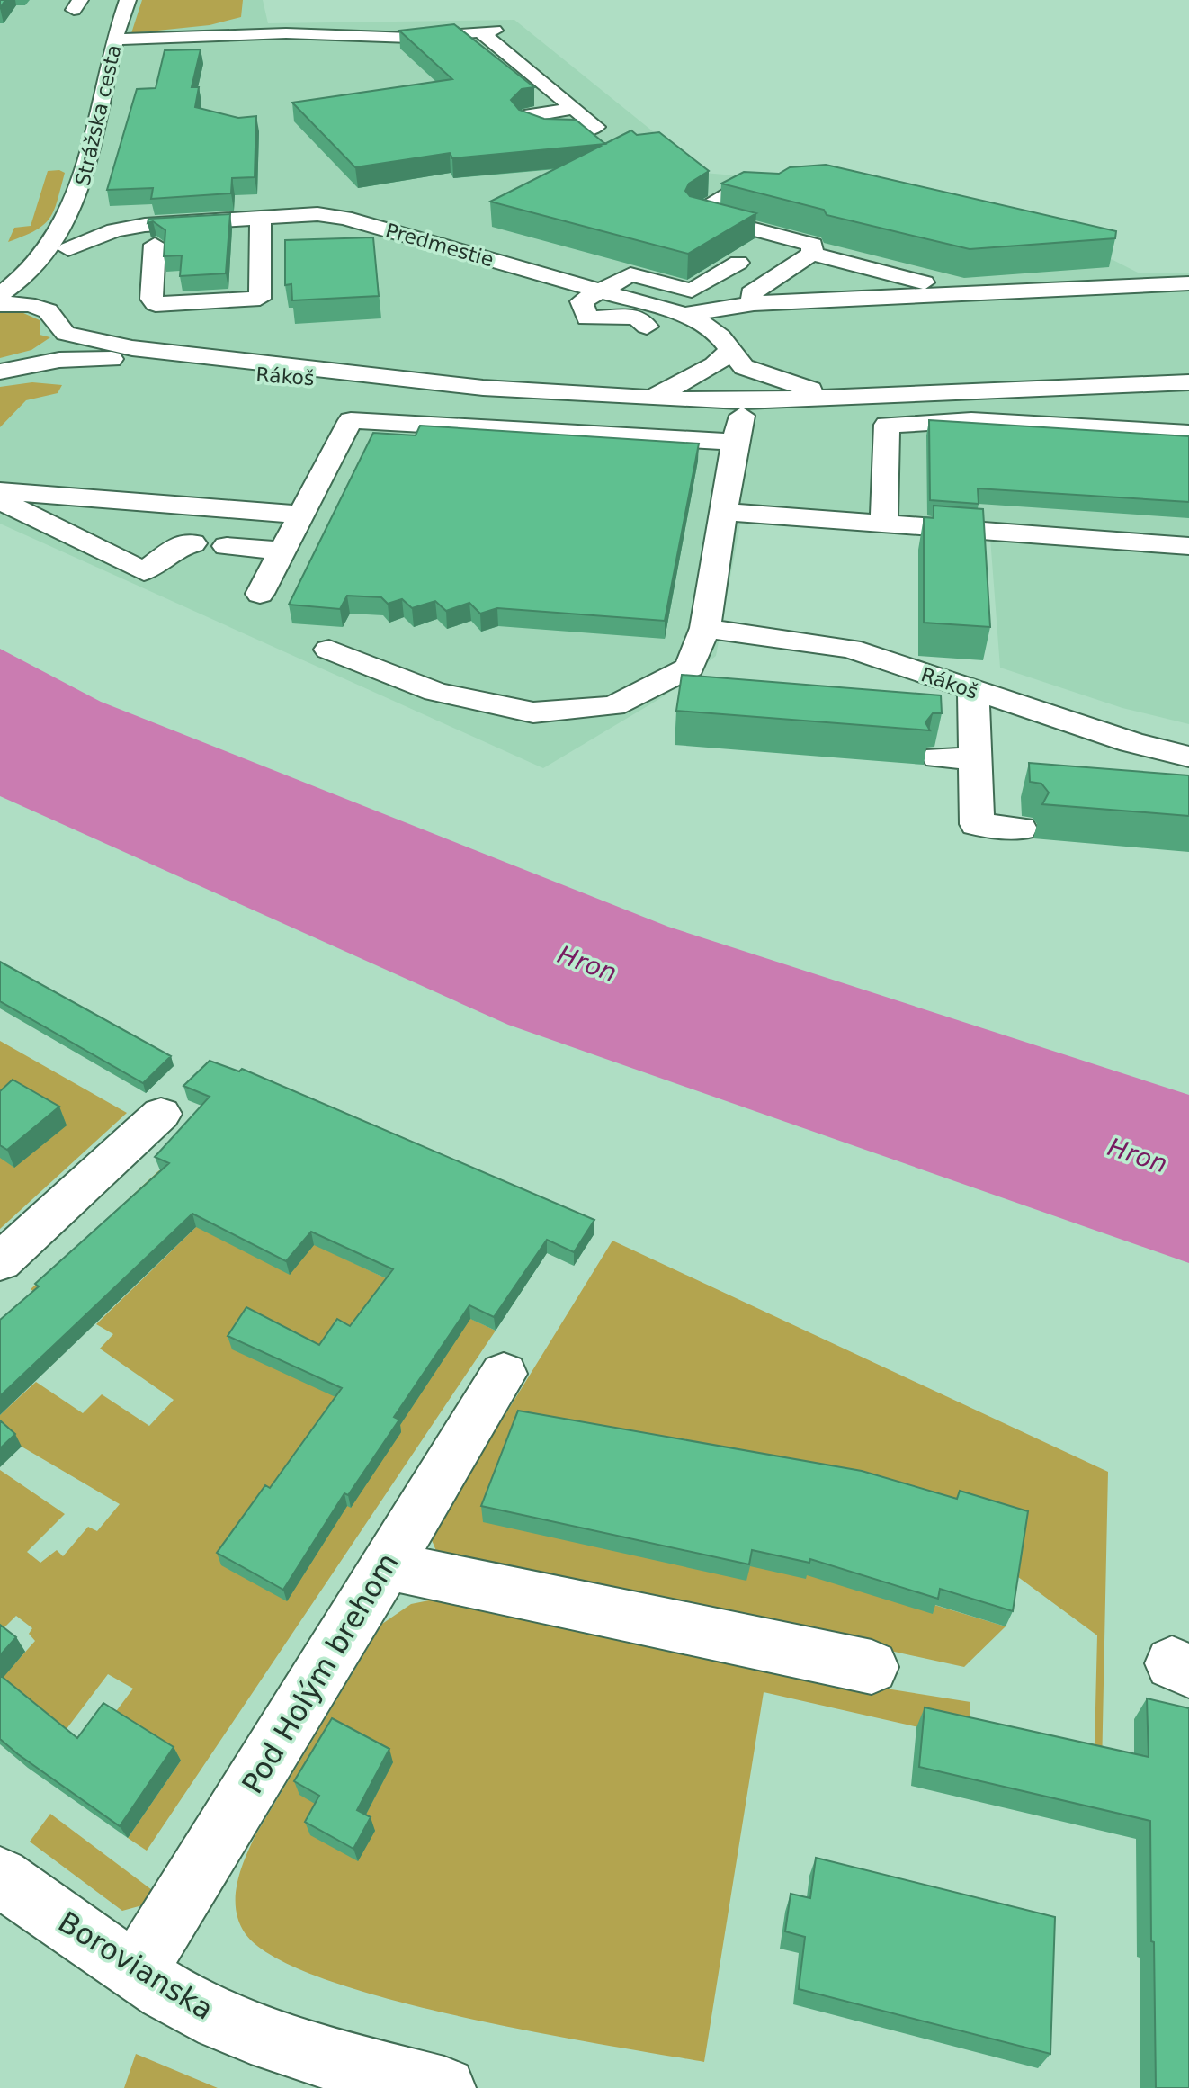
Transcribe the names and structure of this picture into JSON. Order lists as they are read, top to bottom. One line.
{"streets":{"street":["Strážska cesta","Predmestie","Rákoš","Pod Holým brehom","Borovianska"]},"crossings":[["Strážska cesta","Predmestie"],["Predmestie","Rákoš"],["Pod Holým brehom","Borovianska"]],"water":["Hron"]}
